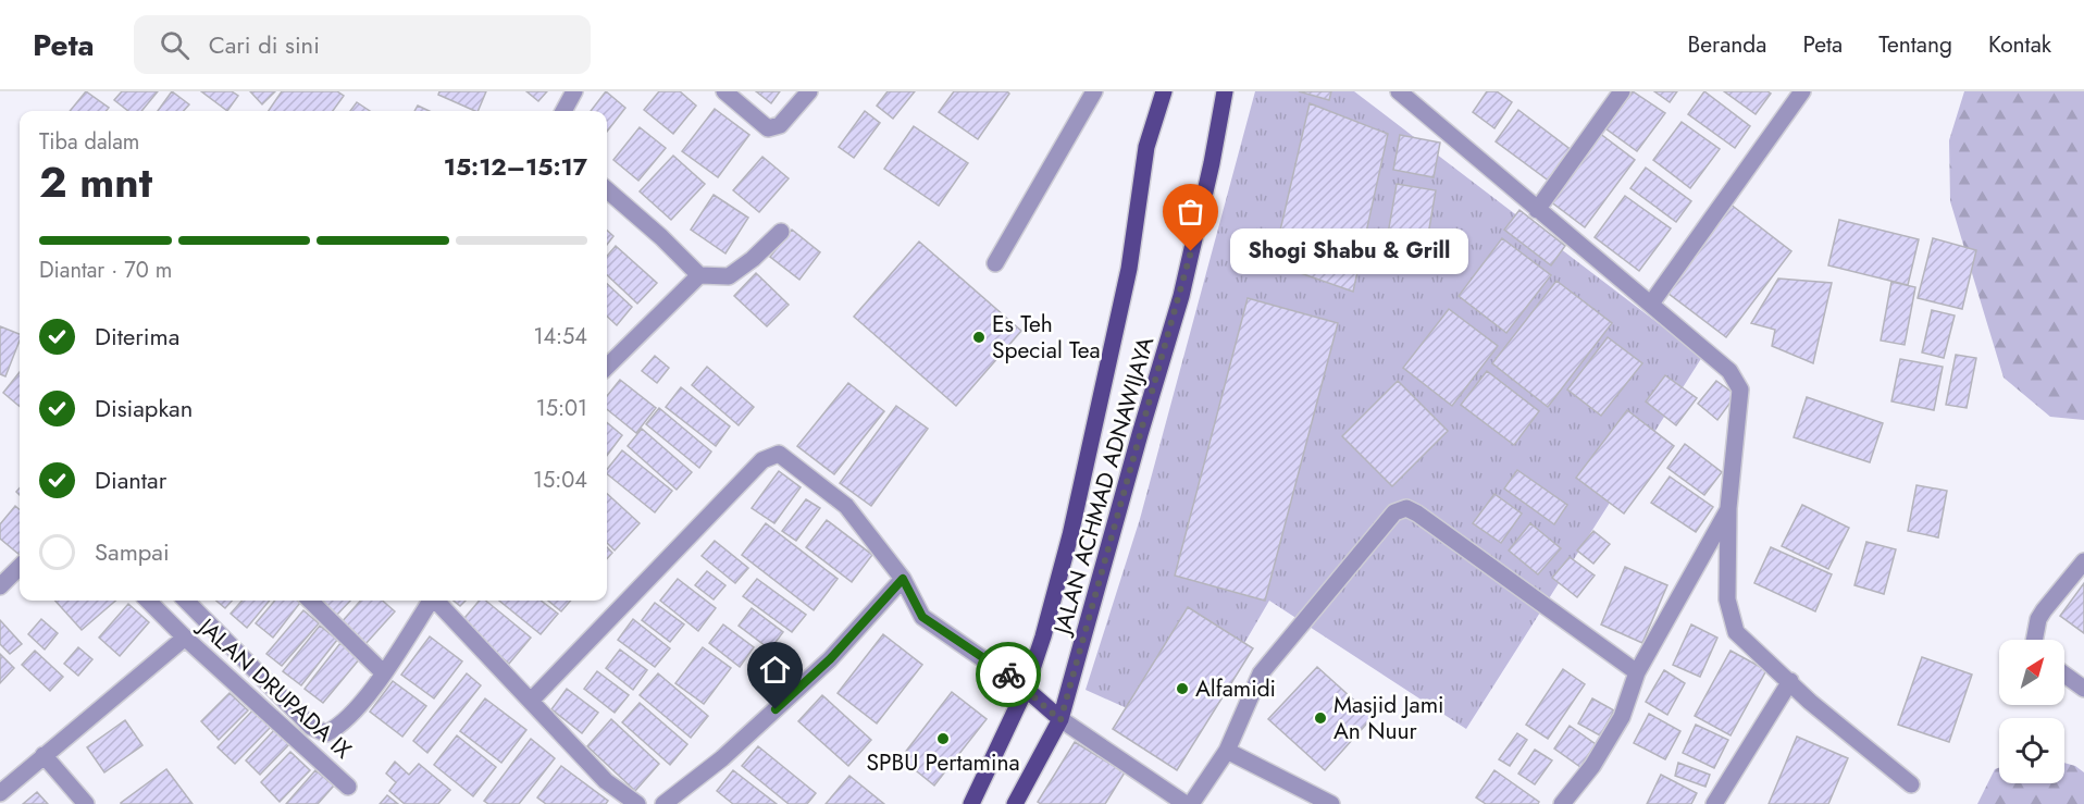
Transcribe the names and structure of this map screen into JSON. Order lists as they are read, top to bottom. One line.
{"streets":{"main road":["JALAN ACHMAD ADNAWIJAYA"],"street":["JALAN DRUPADA IX"]},"places":["Shogi Shabu & Grill","Es Teh Special Tea","Alfamidi","Masjid Jami An Nuur","SPBU Pertamina"],"north":"top right","page":{"header":"Peta","search":"Cari di sini","nav":["Beranda","Peta","Tentang","Kontak"],"heading":["2 mnt","Tiba dalam","15:12–15:17"],"bar":"Diantar · 70 m","bubble":"Shogi Shabu & Grill","list":[["Diterima","14:54"],["Disiapkan","15:01"],["Diantar","15:04"],"Sampai"]}}
